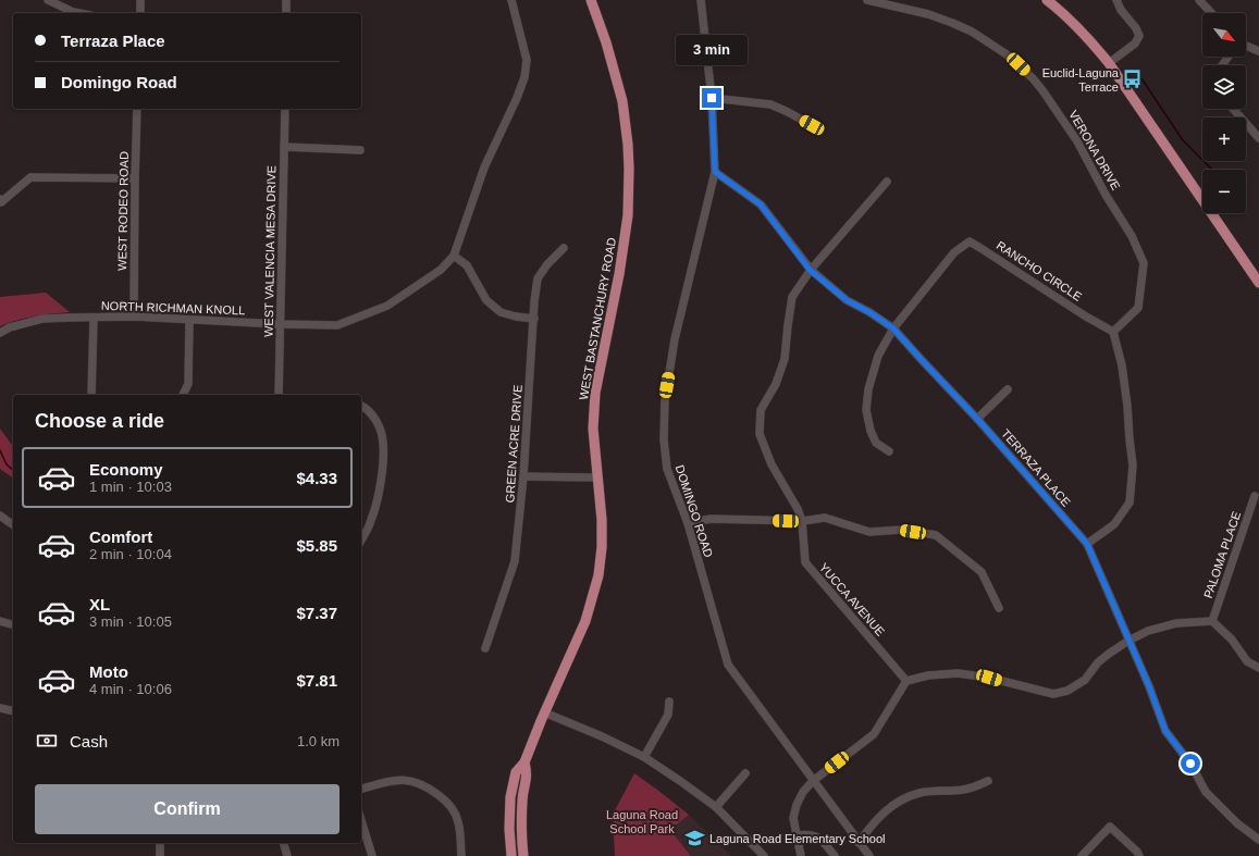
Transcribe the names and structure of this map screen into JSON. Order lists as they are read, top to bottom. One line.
{"streets":{"main road":["WEST BASTANCHURY ROAD"],"street":["VERONA DRIVE","WEST RODEO ROAD","WEST VALENCIA MESA DRIVE","RANCHO CIRCLE","NORTH RICHMAN KNOLL","GREEN ACRE DRIVE","TERRAZA PLACE","DOMINGO ROAD","PALOMA PLACE","YUCCA AVENUE"]},"crossings":[["VERONA DRIVE","RANCHO CIRCLE"],["WEST RODEO ROAD","NORTH RICHMAN KNOLL"],["WEST VALENCIA MESA DRIVE","NORTH RICHMAN KNOLL"],["RANCHO CIRCLE","TERRAZA PLACE"],["TERRAZA PLACE","DOMINGO ROAD"],["TERRAZA PLACE","YUCCA AVENUE"]],"parks":["Laguna Road School Park"],"places":{"bus stop":["Euclid-Laguna Terrace"],"school or university":["Laguna Road Elementary School"]},"north":"bottom right","page":{"map_buttons":["+","−"],"banner":["Terraza Place","Domingo Road"],"bubble":"3 min","heading":"Choose a ride","list":[{"name":"Economy","note":"1 min · 10:03","value":"$4.33"},{"name":"Comfort","note":"2 min · 10:04","value":"$5.85"},{"name":"XL","note":"3 min · 10:05","value":"$7.37"},{"name":"Moto","note":"4 min · 10:06","value":"$7.81"}],"pay":["Cash","1.0 km"],"buttons":"Confirm"}}
